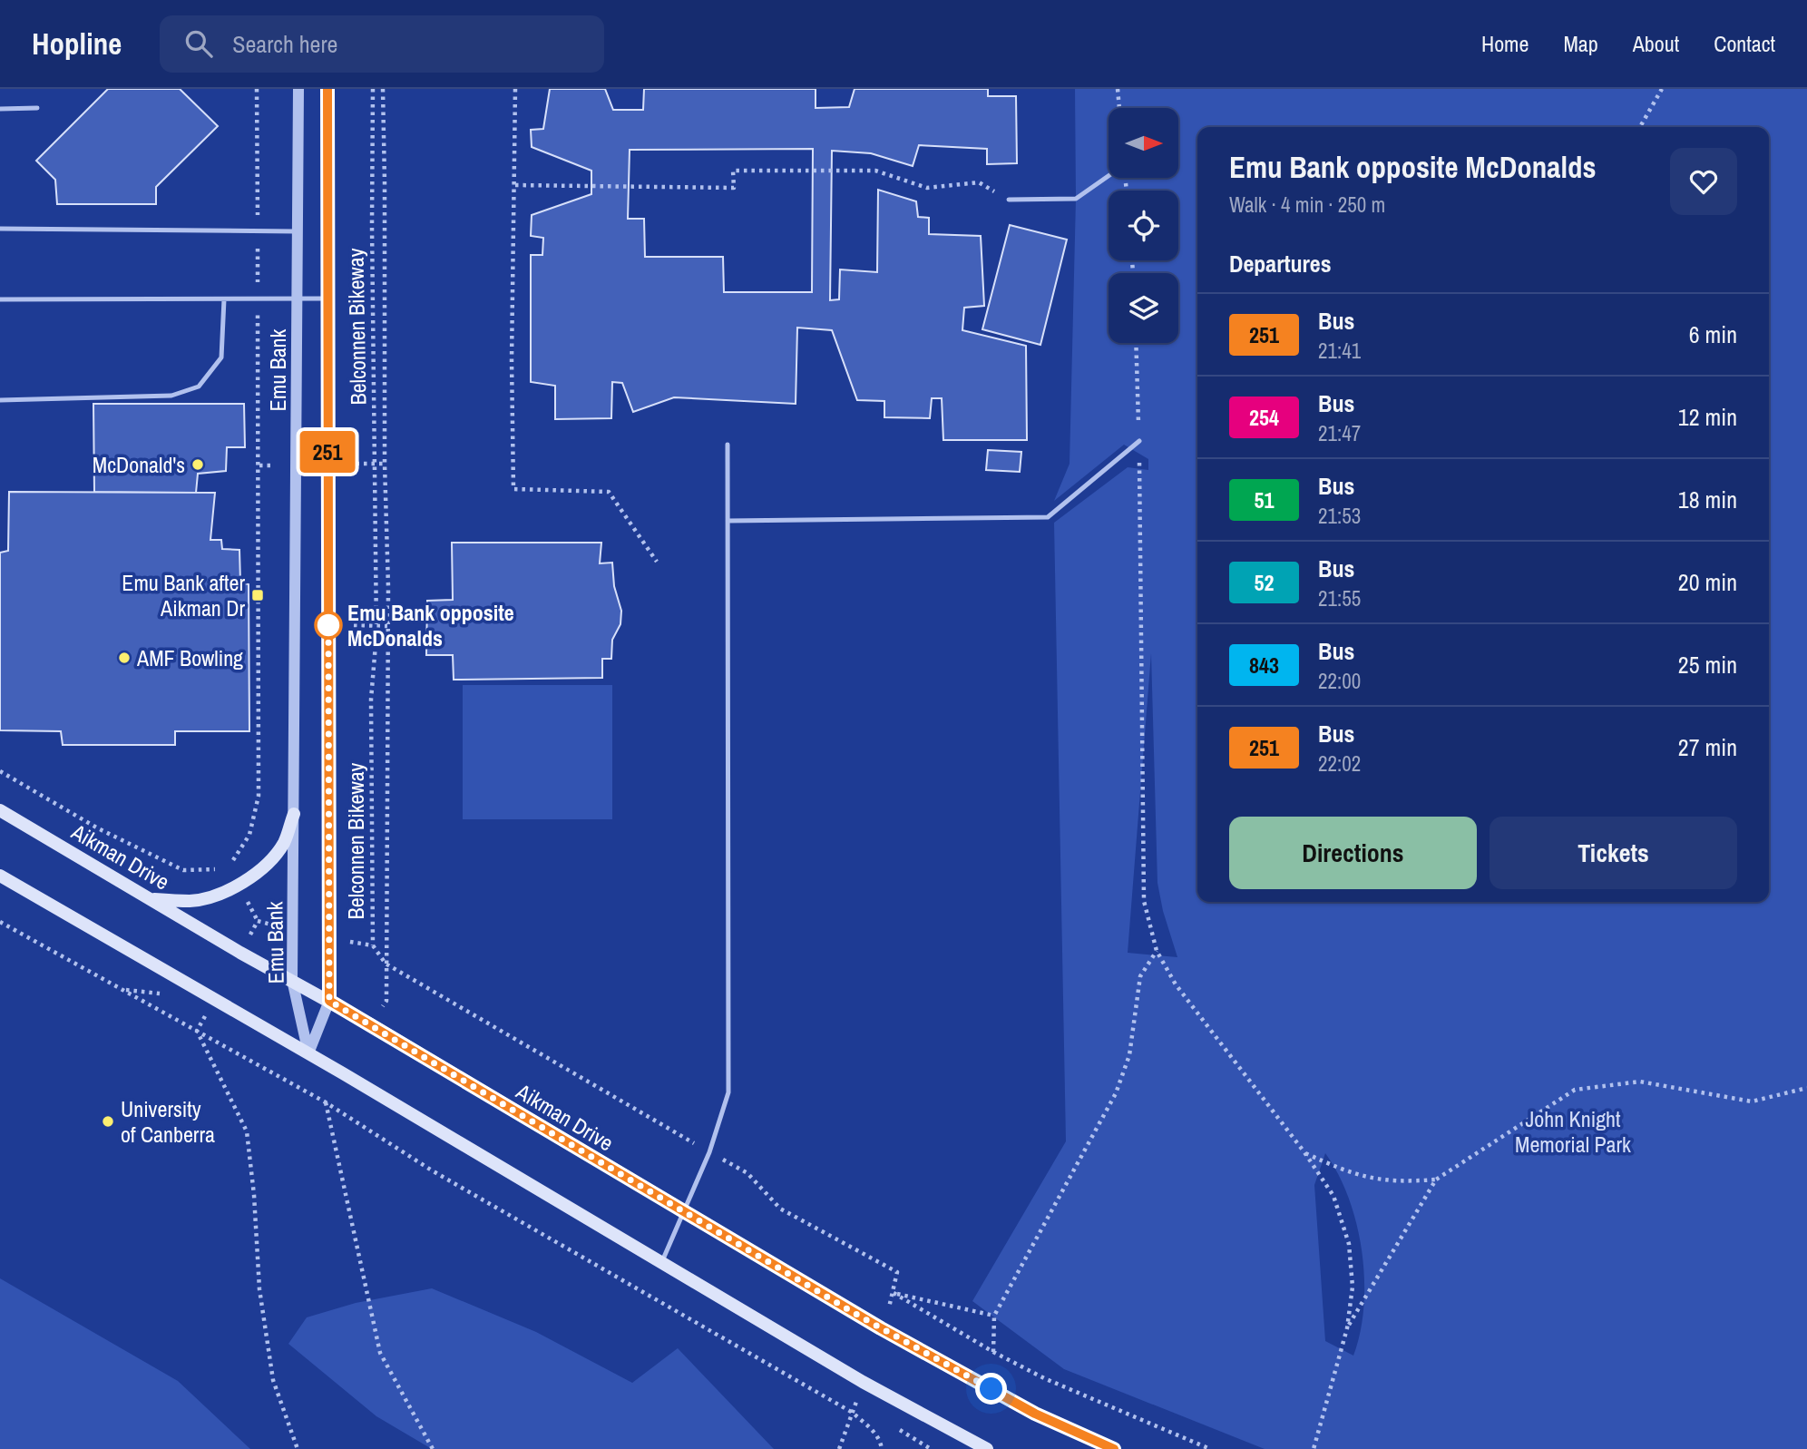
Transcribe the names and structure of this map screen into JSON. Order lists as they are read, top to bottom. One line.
{"streets":{"main road":["Aikman Drive"],"street":["Emu Bank"],"path":["Belconnen Bikeway"]},"crossings":[["Emu Bank","Aikman Drive"]],"parks":["John Knight Memorial Park"],"places":{"other":["McDonald's","Emu Bank opposite McDonalds","AMF Bowling","University of Canberra"],"transit":["Emu Bank after Aikman Dr"]},"lines":["bus line 251"],"north":"right","page":{"header":"Hopline","search":"Search here","nav":["Home","Map","About","Contact"],"on_map":"251","heading":[["Emu Bank opposite McDonalds","Walk · 4 min · 250 m"],"Departures"],"list":[{"mark":"251","name":"Bus","note":"21:41","value":"6 min"},{"mark":"254","name":"Bus","note":"21:47","value":"12 min"},{"mark":"51","name":"Bus","note":"21:53","value":"18 min"},{"mark":"52","name":"Bus","note":"21:55","value":"20 min"},{"mark":"843","name":"Bus","note":"22:00","value":"25 min"},{"mark":"251","name":"Bus","note":"22:02","value":"27 min"}],"buttons":["Directions","Tickets"]}}
